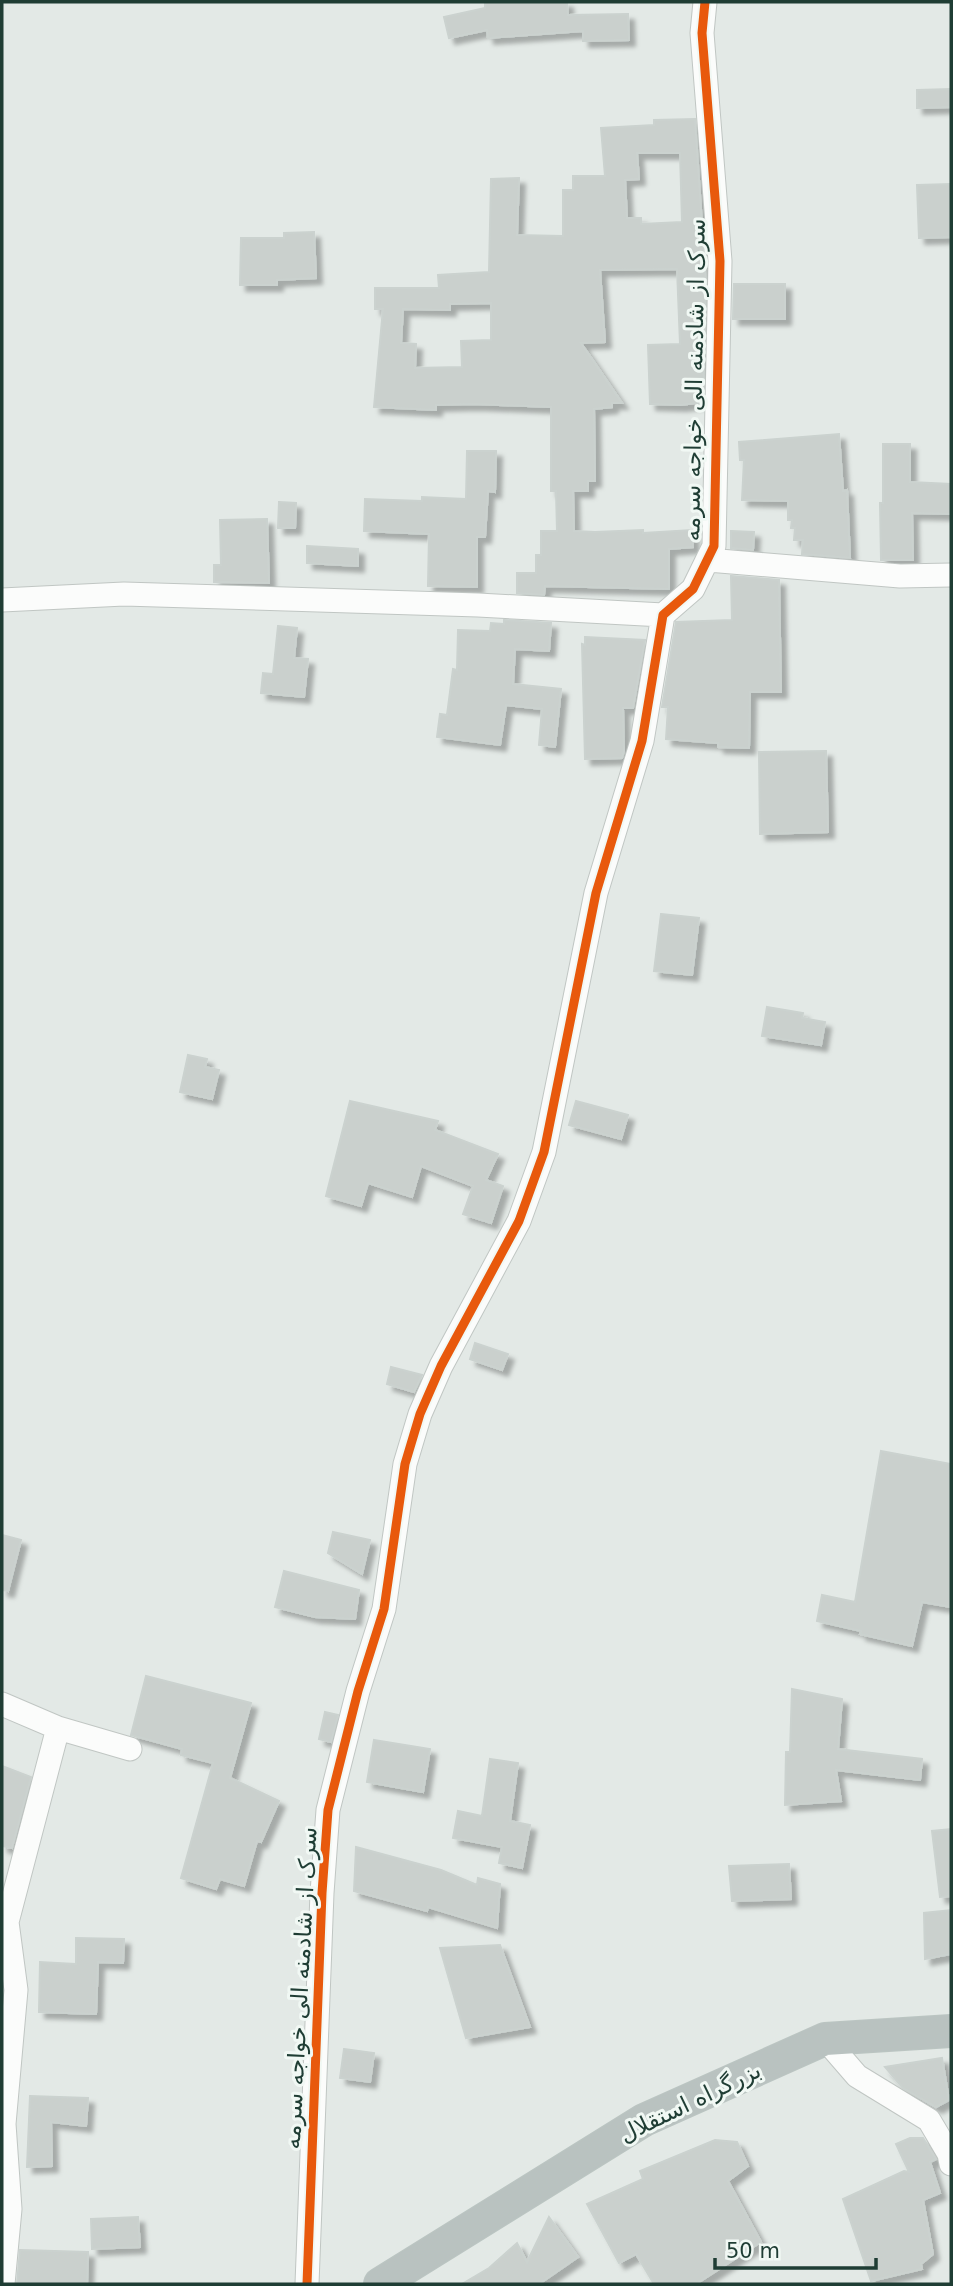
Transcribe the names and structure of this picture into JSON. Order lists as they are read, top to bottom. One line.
{"streets":{"highway":["بزرگراه استقلال"],"street":["سرک از شادمنه الی خواجه سرمه"]},"scale_bar":"50 m"}
